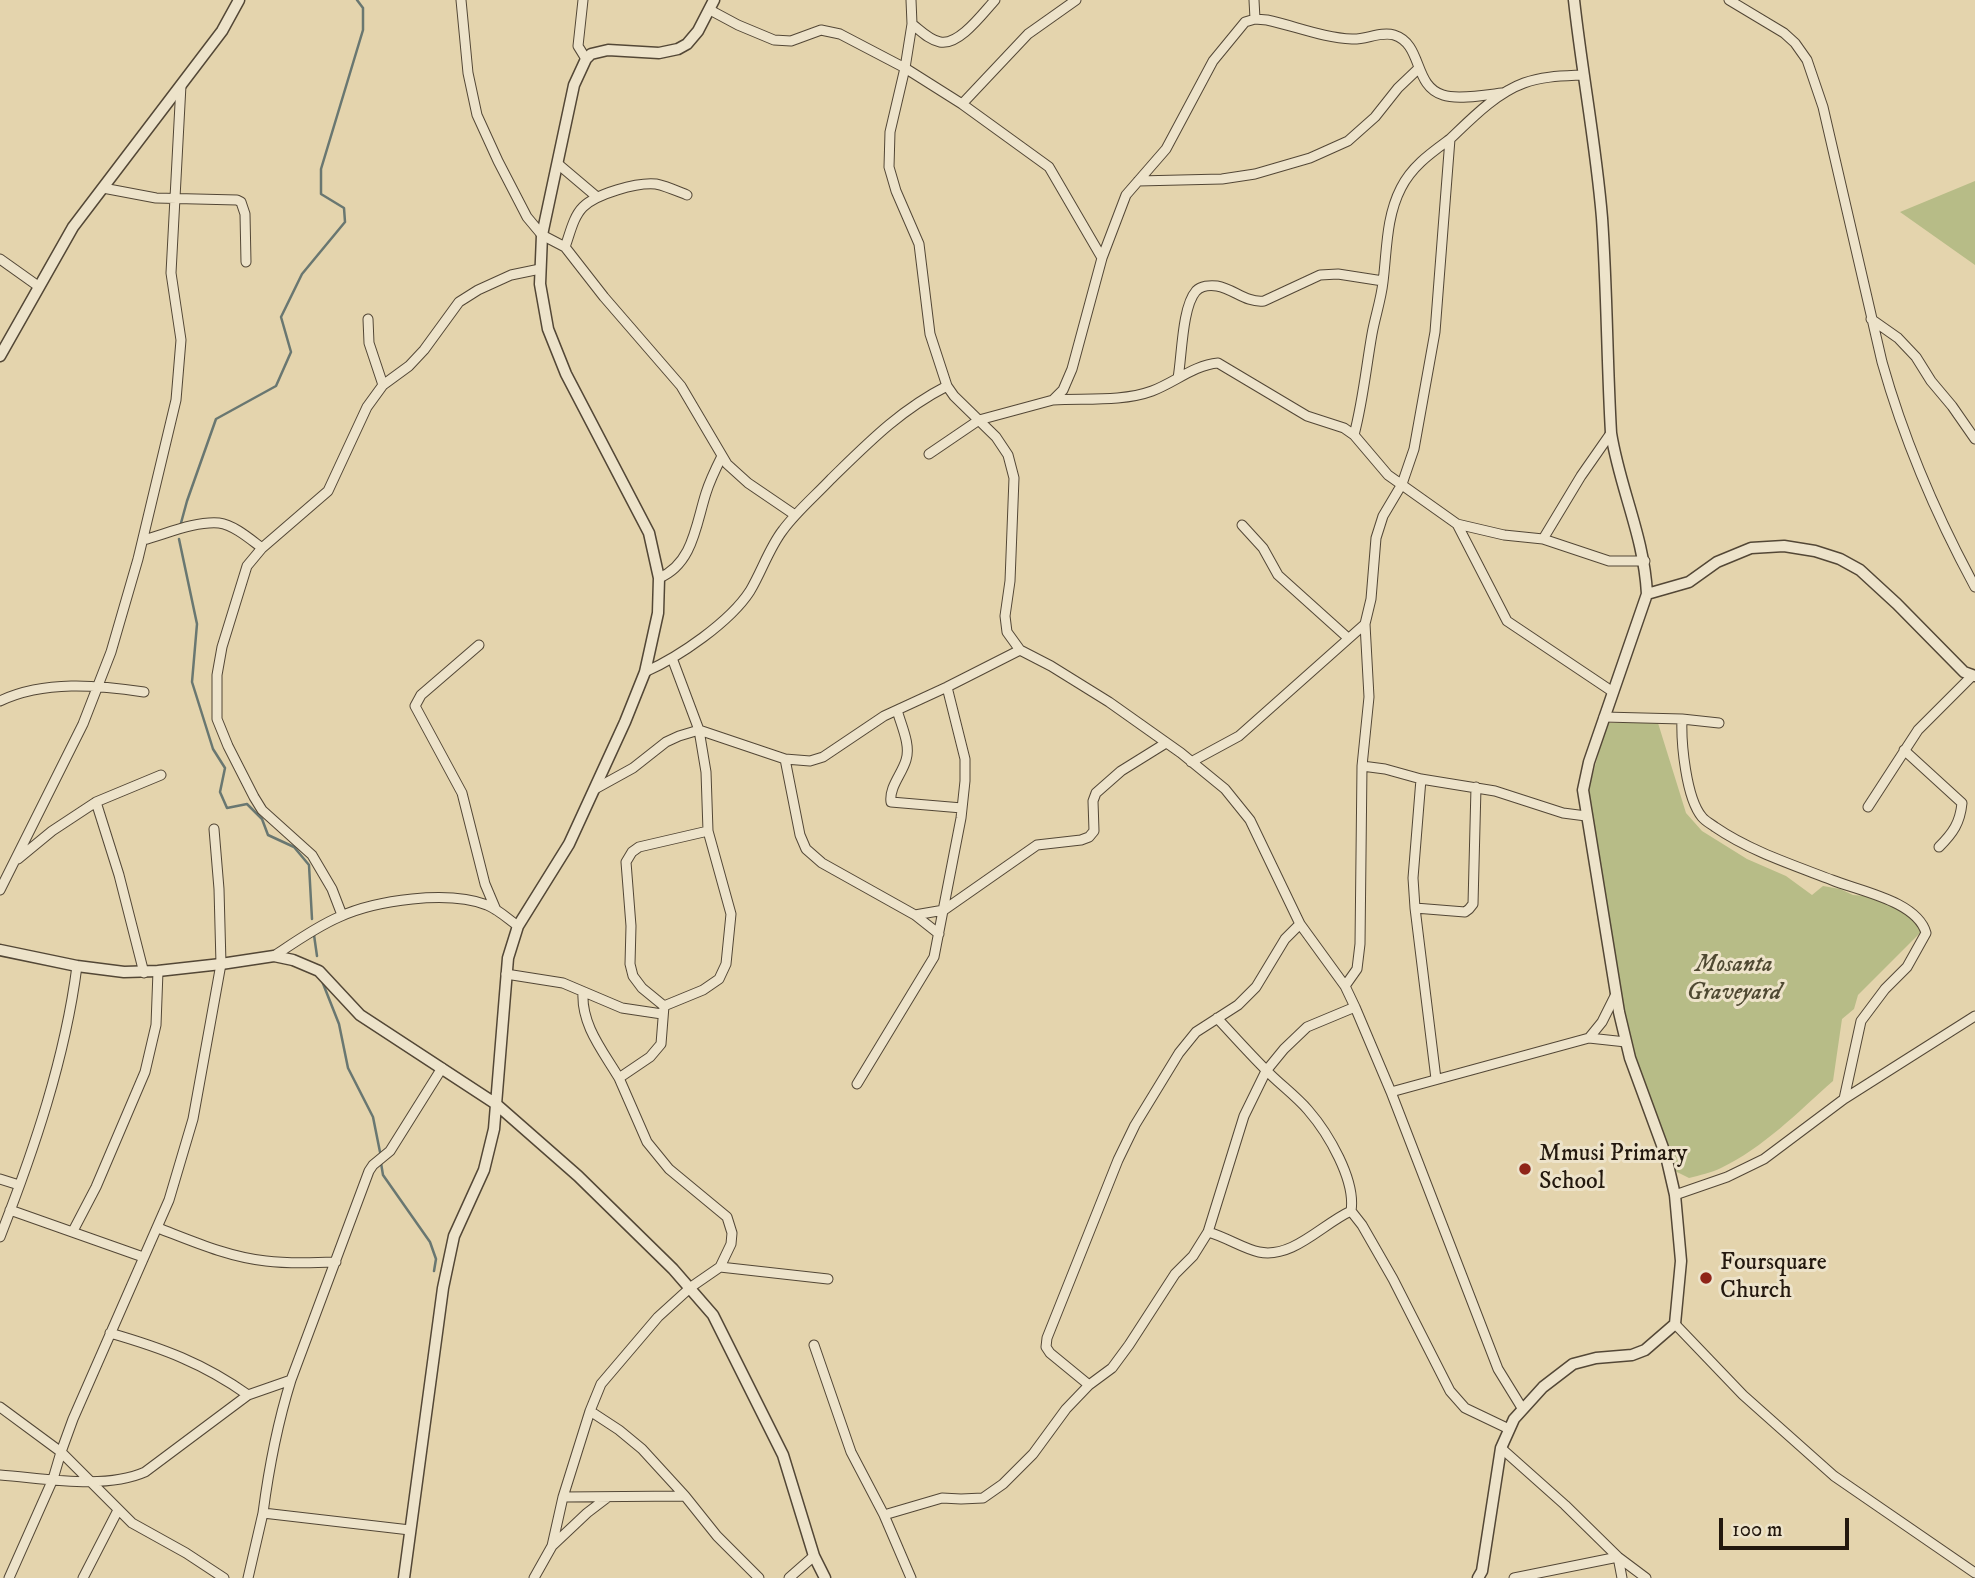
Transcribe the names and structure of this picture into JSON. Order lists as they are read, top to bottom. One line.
{"parks":["Mosanta Graveyard"],"places":["Mmusi Primary School","Foursquare Church"],"scale_bar":"100 m"}
